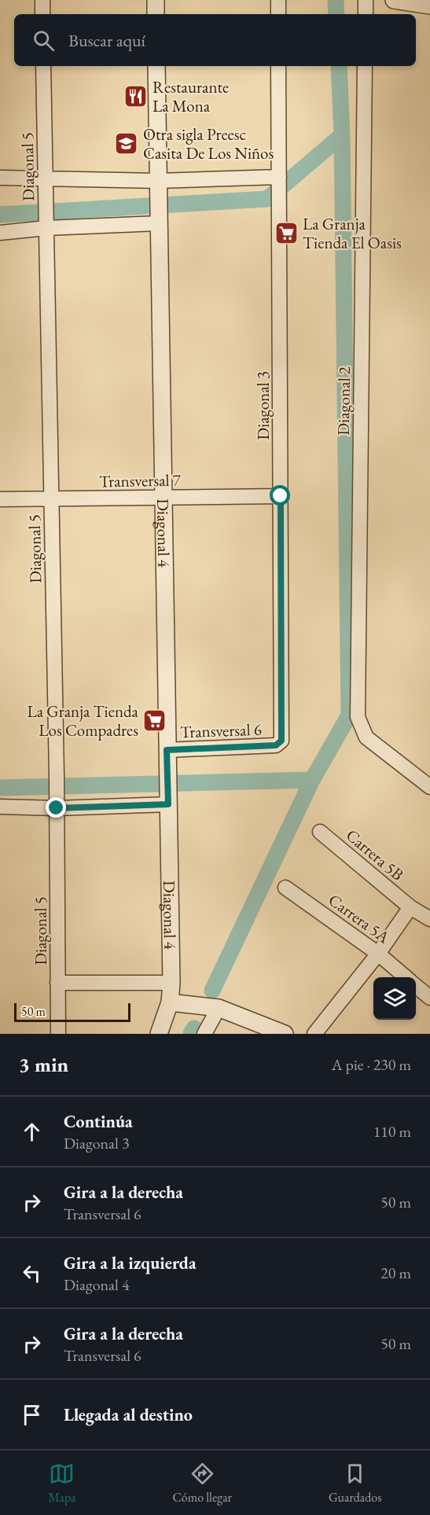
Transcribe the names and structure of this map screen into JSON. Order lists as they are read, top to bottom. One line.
{"streets":{"street":["Diagonal 5","Diagonal 2","Diagonal 3","Transversal 7","Diagonal 4","Transversal 6","Carrera 5B","Carrera 5A"]},"crossings":[["Diagonal 5","Transversal 7"],["Diagonal 3","Transversal 7"],["Diagonal 3","Transversal 6"],["Transversal 7","Diagonal 4"],["Diagonal 4","Transversal 6"]],"places":{"restaurant":["Restaurante La Mona"],"school or university":["Otra sigla Preesc Casita De Los Niños"],"supermarket":["La Granja Tienda El Oasis","La Granja Tienda Los Compadres"]},"scale_bar":"50 m","page":{"search":"Buscar aquí","scale":"50 m","heading":["3 min","A pie · 230 m"],"list":[["Continúa","Diagonal 3","110 m"],["Gira a la derecha","Transversal 6","50 m"],["Gira a la izquierda","Diagonal 4","20 m"],["Gira a la derecha","Transversal 6","50 m"],"Llegada al destino"],"nav":["Mapa","Cómo llegar","Guardados"]}}
